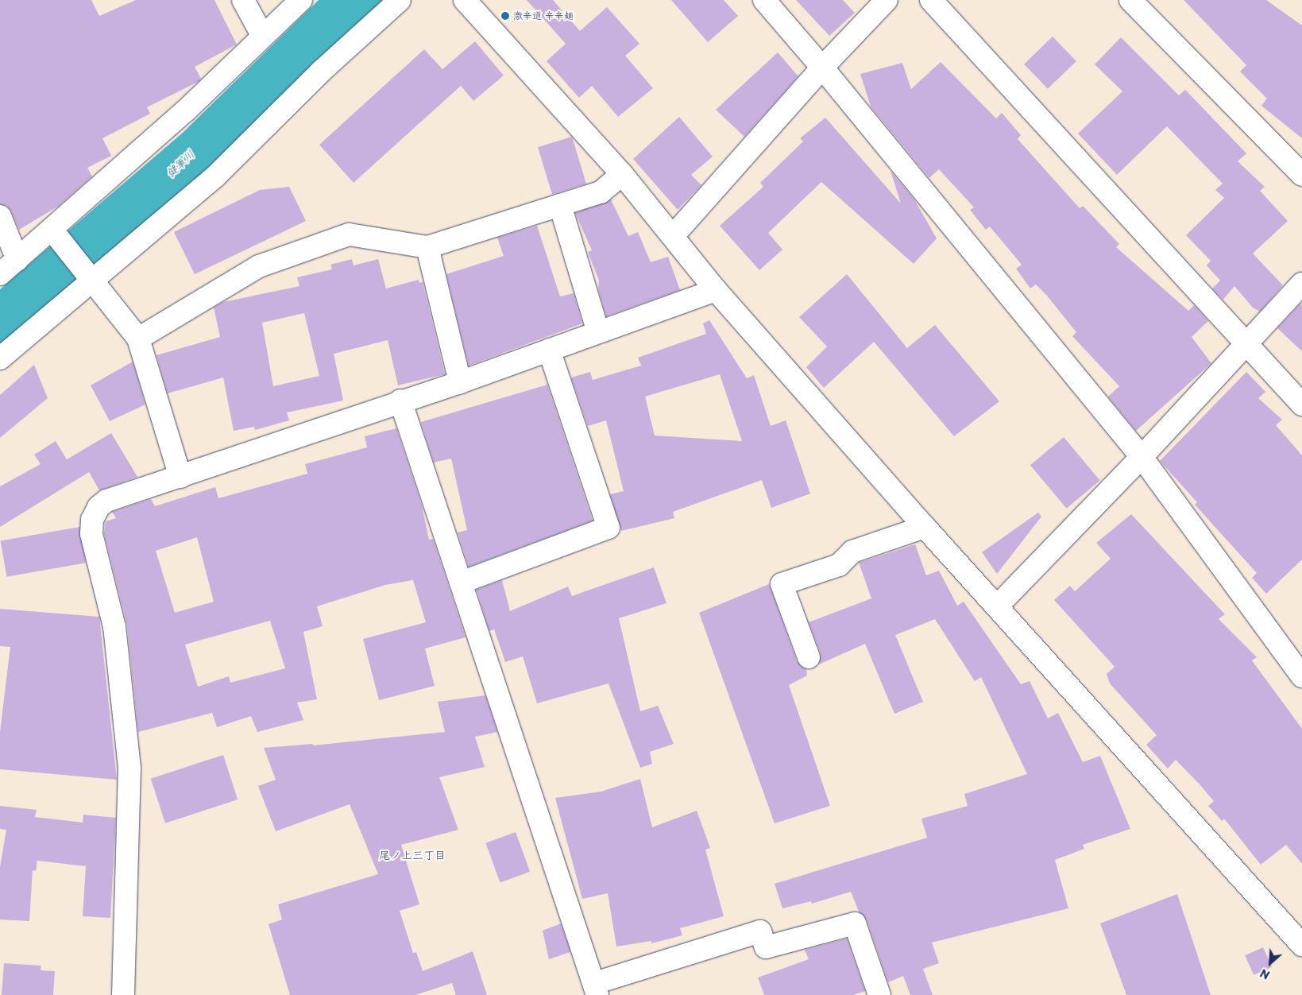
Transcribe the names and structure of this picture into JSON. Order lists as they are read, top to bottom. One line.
{"districts":["尾ノ上三丁目"],"water":["健軍川"],"places":["激辛道 辛辛麺"],"north":"bottom left"}
